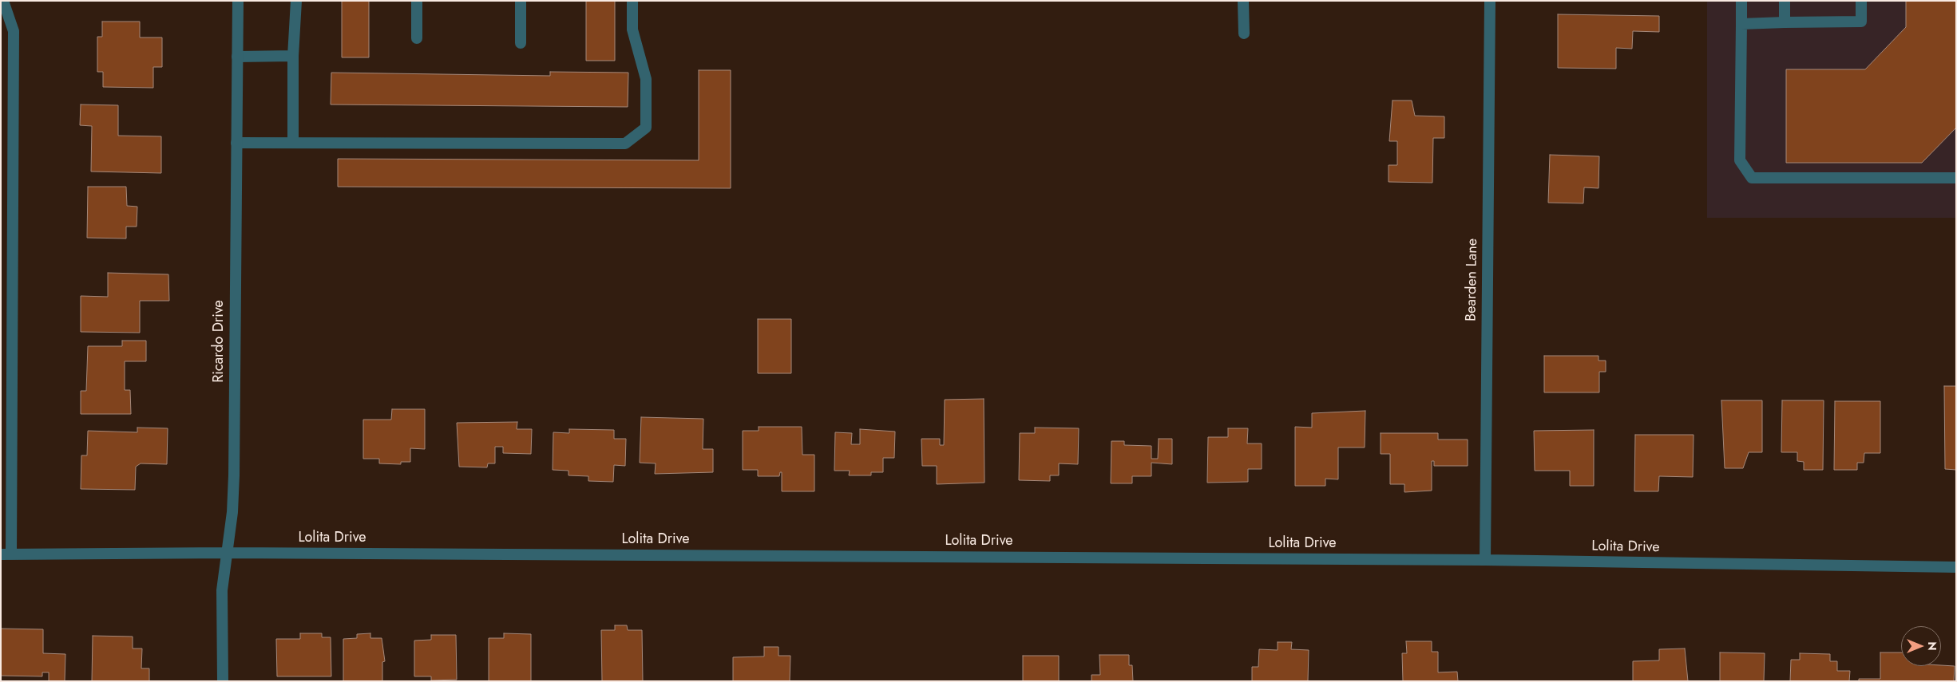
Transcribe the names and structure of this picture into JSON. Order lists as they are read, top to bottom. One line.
{"streets":{"street":["Bearden Lane","Ricardo Drive","Lolita Drive"]},"crossings":[["Bearden Lane","Lolita Drive"],["Ricardo Drive","Lolita Drive"]],"north":"right"}
